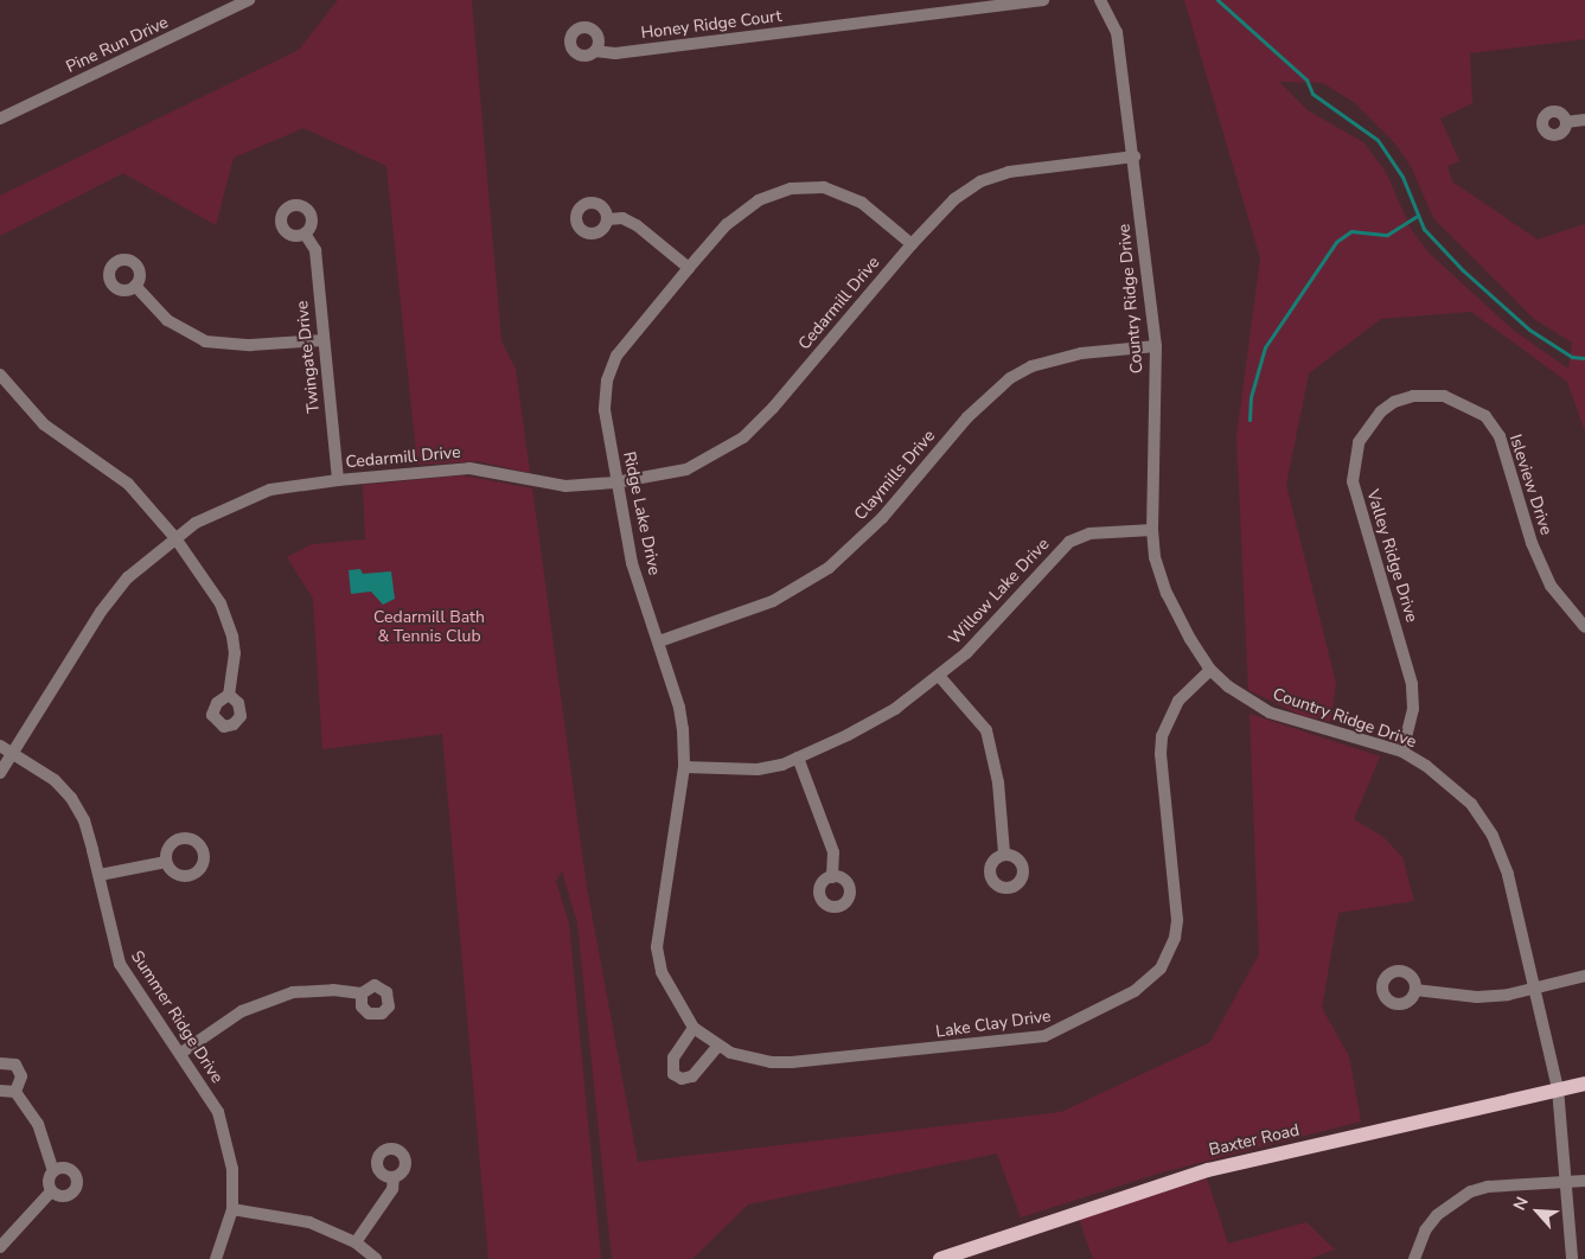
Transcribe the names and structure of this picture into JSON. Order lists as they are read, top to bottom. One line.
{"streets":{"main road":["Baxter Road"],"street":["Honey Ridge Court","Pine Run Drive","Country Ridge Drive","Cedarmill Drive","Twingate Drive","Claymills Drive","Isleview Drive","Ridge Lake Drive","Valley Ridge Drive","Willow Lake Drive","Summer Ridge Drive","Lake Clay Drive"]},"crossings":[["Country Ridge Drive","Cedarmill Drive"],["Country Ridge Drive","Claymills Drive"],["Country Ridge Drive","Valley Ridge Drive"],["Country Ridge Drive","Willow Lake Drive"],["Country Ridge Drive","Lake Clay Drive"],["Country Ridge Drive","Baxter Road"],["Cedarmill Drive","Twingate Drive"],["Cedarmill Drive","Ridge Lake Drive"],["Cedarmill Drive","Summer Ridge Drive"],["Claymills Drive","Ridge Lake Drive"],["Isleview Drive","Valley Ridge Drive"],["Ridge Lake Drive","Willow Lake Drive"],["Ridge Lake Drive","Lake Clay Drive"]],"parks":["Cedarmill Bath & Tennis Club"],"north":"top left"}
